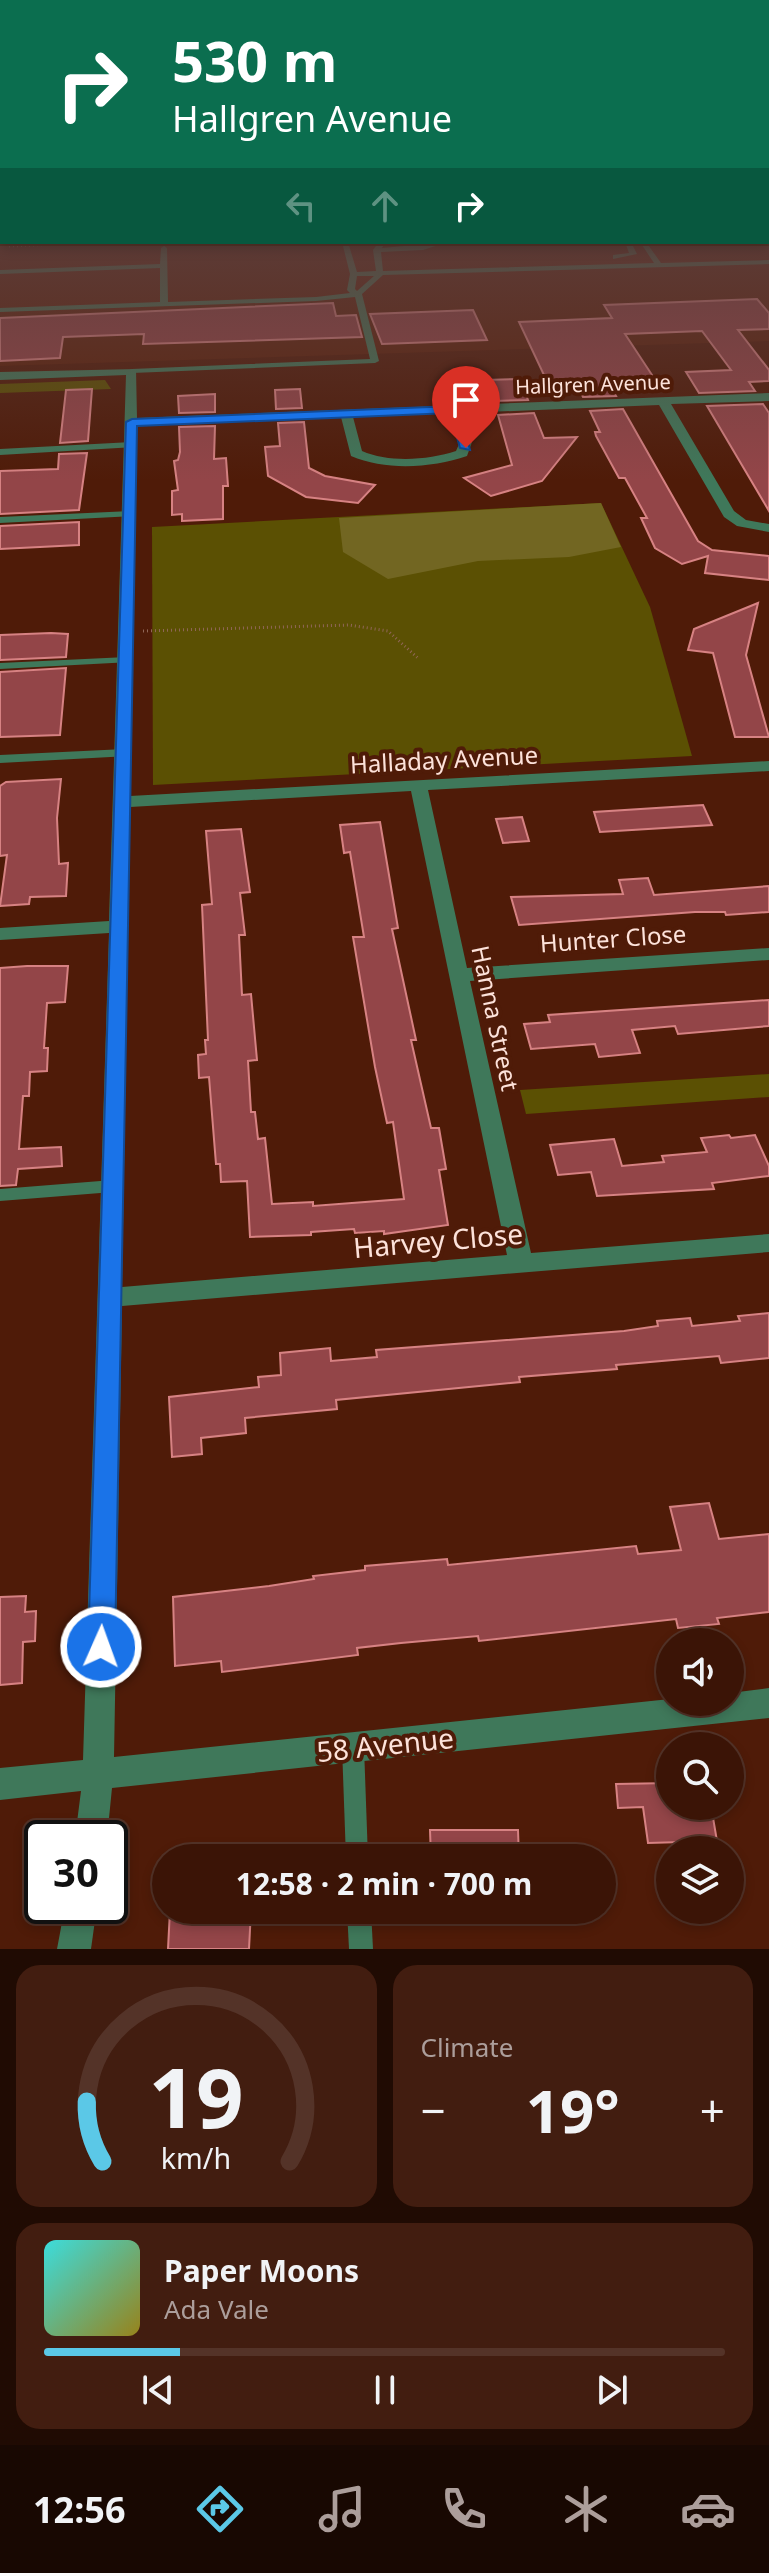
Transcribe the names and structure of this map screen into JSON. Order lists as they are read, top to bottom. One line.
{"streets":{"street":["Hallgren Avenue","Halladay Avenue","Hunter Close","Hanna Street","Harvey Close","58 Avenue"]},"crossings":[["Halladay Avenue","Hanna Street"],["Hunter Close","Hanna Street"],["Hanna Street","Harvey Close"]],"page":{"turn":["530 m","Hallgren Avenue"],"limit":"30","trip":"12:58 · 2 min · 700 m","tile":"Climate","heat":["−","19°","+"],"song":["Paper Moons","Ada Vale"],"tabs":"12:56","gauge":["19","km/h"]}}
